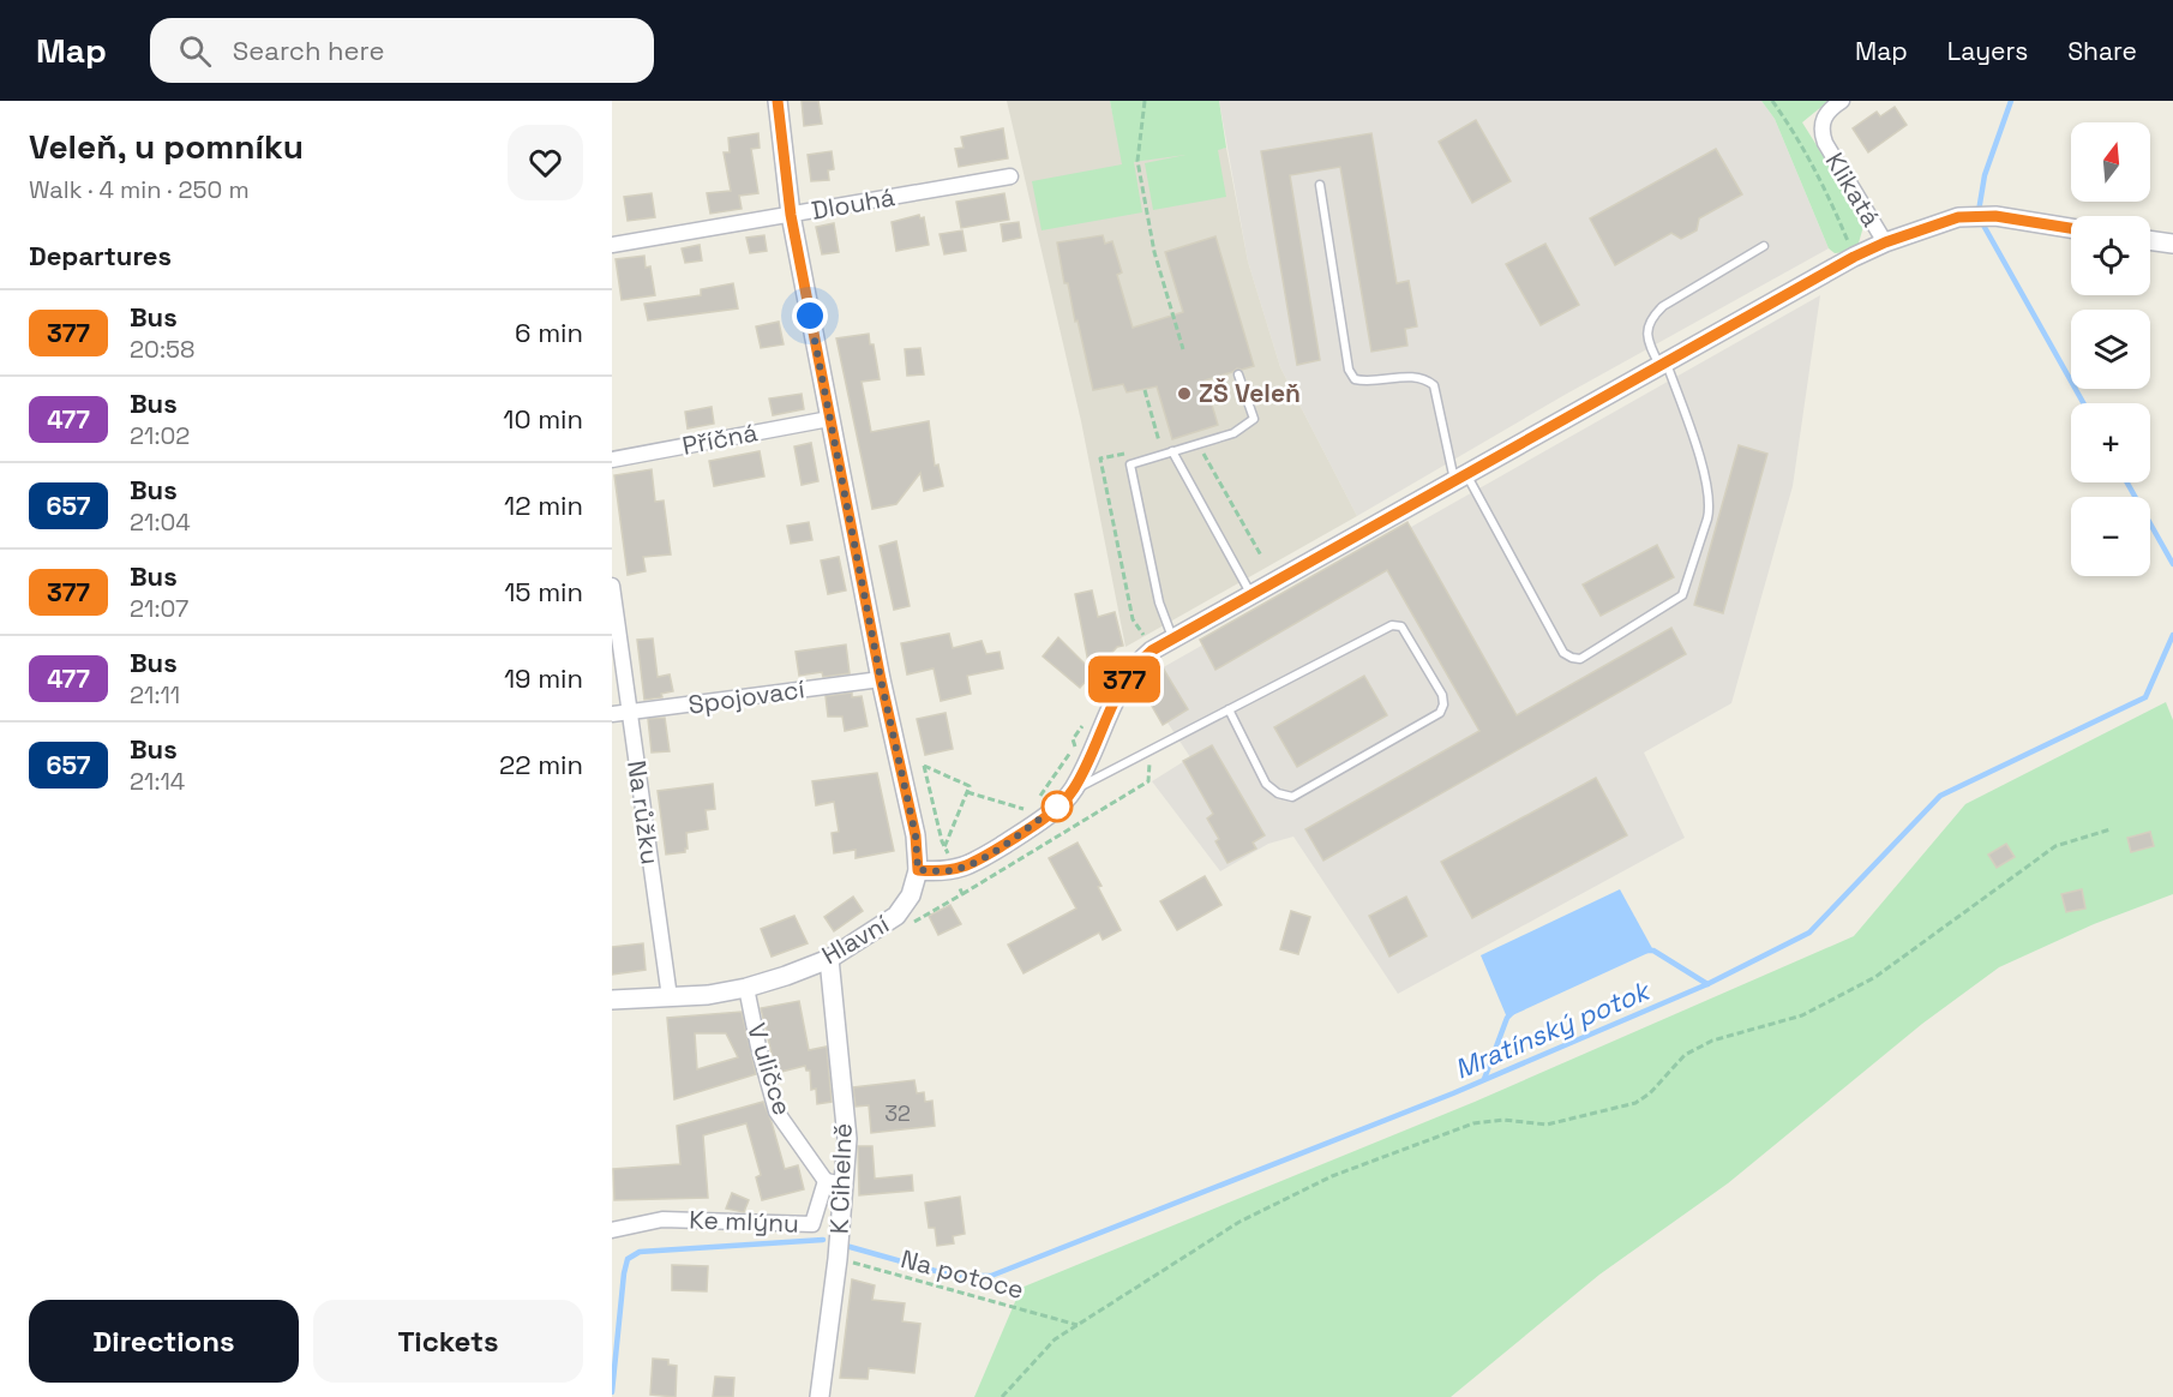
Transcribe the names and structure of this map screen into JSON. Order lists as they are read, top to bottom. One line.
{"streets":{"street":["Klikatá","Dlouhá","Příčná","Spojovací","Na růžku","Hlavní","V uličce","K Cihelně","Ke mlýnu"],"path":["Na potoce"]},"crossings":[["Spojovací","Na růžku"],["Na růžku","Hlavní"],["Hlavní","V uličce"],["Hlavní","K Cihelně"],["V uličce","Ke mlýnu"],["K Cihelně","Na potoce"]],"water":["Mratínský potok"],"places":["ZŠ Veleň"],"lines":["bus line 377"],"house_numbers":["32"],"north":"top","page":{"header":"Map","search":"Search here","nav":["Map","Layers","Share"],"heading":[["Veleň, u pomníku","Walk · 4 min · 250 m"],"Departures"],"on_map":"377","map_buttons":["+","−"],"list":[{"mark":"377","name":"Bus","note":"20:58","value":"6 min"},{"mark":"477","name":"Bus","note":"21:02","value":"10 min"},{"mark":"657","name":"Bus","note":"21:04","value":"12 min"},{"mark":"377","name":"Bus","note":"21:07","value":"15 min"},{"mark":"477","name":"Bus","note":"21:11","value":"19 min"},{"mark":"657","name":"Bus","note":"21:14","value":"22 min"}],"buttons":["Directions","Tickets"]}}
